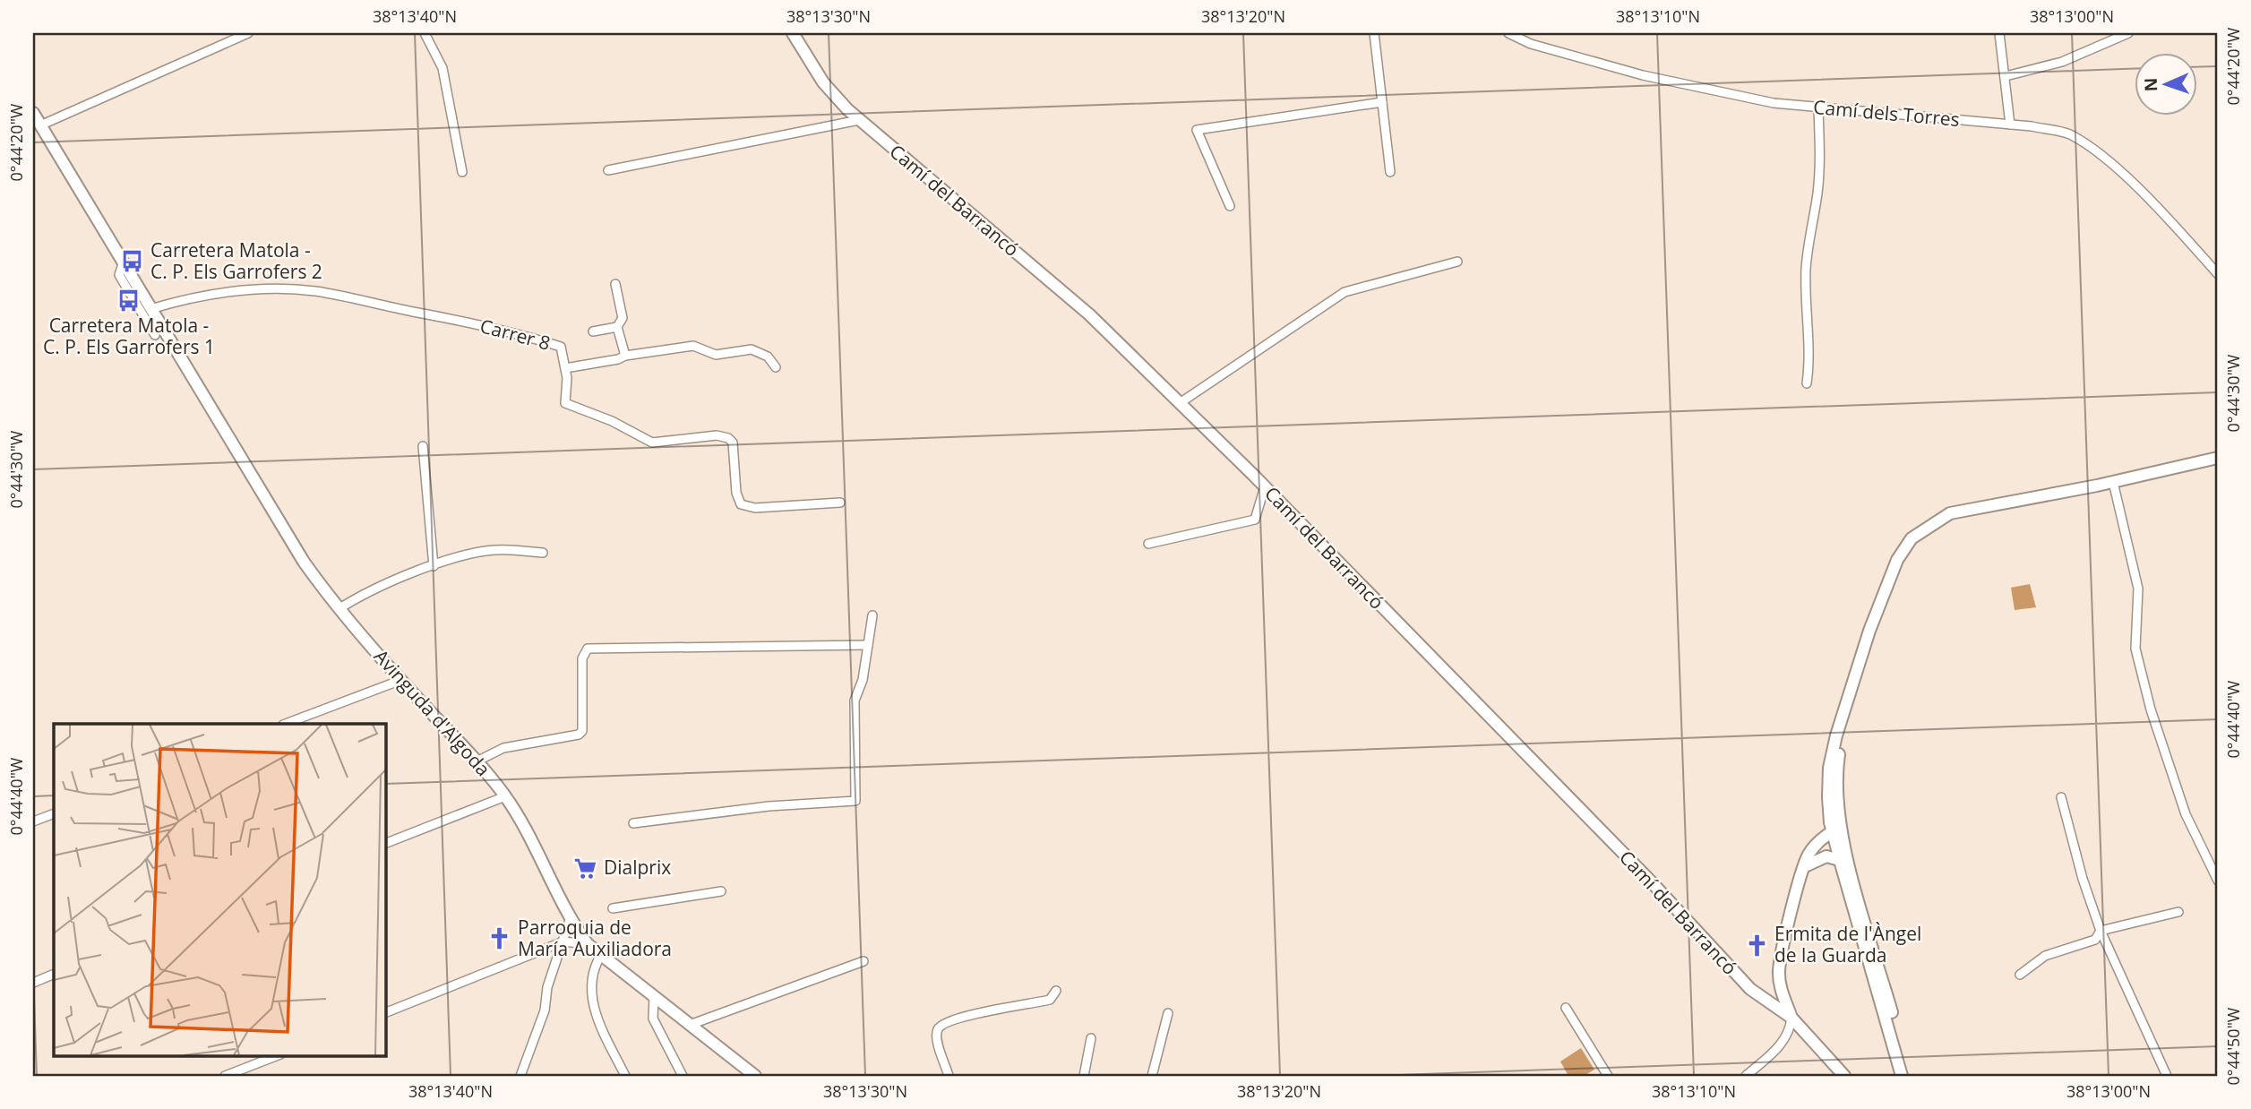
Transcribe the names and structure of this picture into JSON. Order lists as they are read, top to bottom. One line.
{"streets":{"street":["Camí dels Torres","Camí del Barrancó","Carrer 8","Avinguda d'Algoda"]},"crossings":[["Carrer 8","Avinguda d'Algoda"]],"places":{"bus stop":["Carretera Matola - C. P. Els Garrofers 2","Carretera Matola - C. P. Els Garrofers 1"],"supermarket":["Dialprix"],"church":["Parroquia de María Auxiliadora","Ermita de l'Àngel de la Guarda"]},"north":"left","coordinates":["38°13'40\"N","38°13'30\"N","38°13'20\"N","38°13'10\"N","38°13'00\"N","0°44'20\"W","0°44'30\"W","0°44'40\"W","0°44'50\"W"]}
